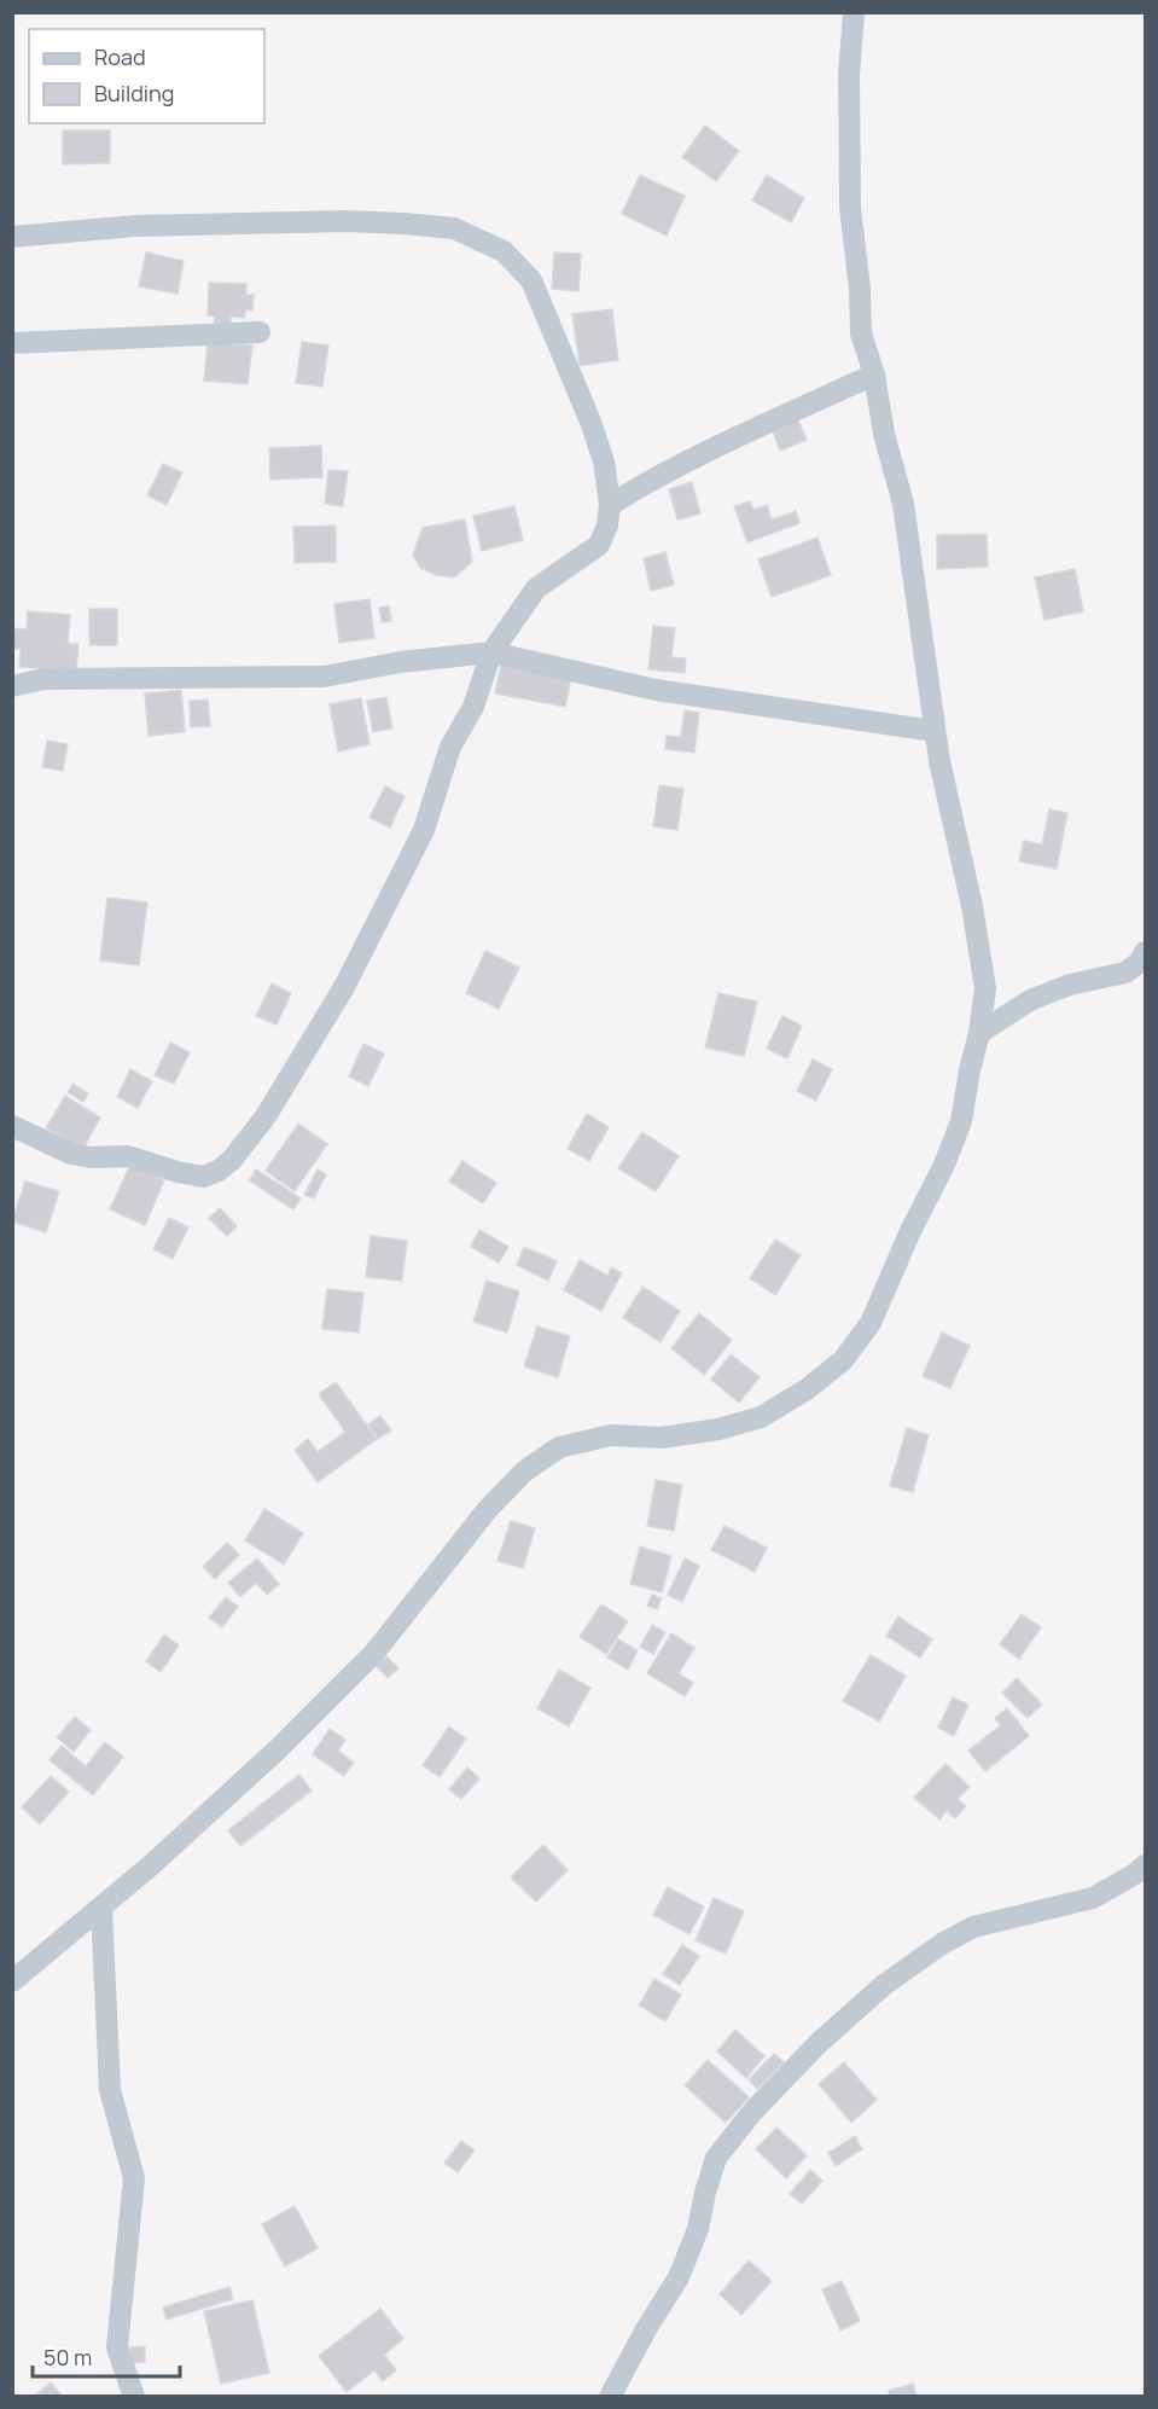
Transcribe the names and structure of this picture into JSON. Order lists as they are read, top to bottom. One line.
{"legend":["Road","Building"],"scale_bar":"50 m"}
